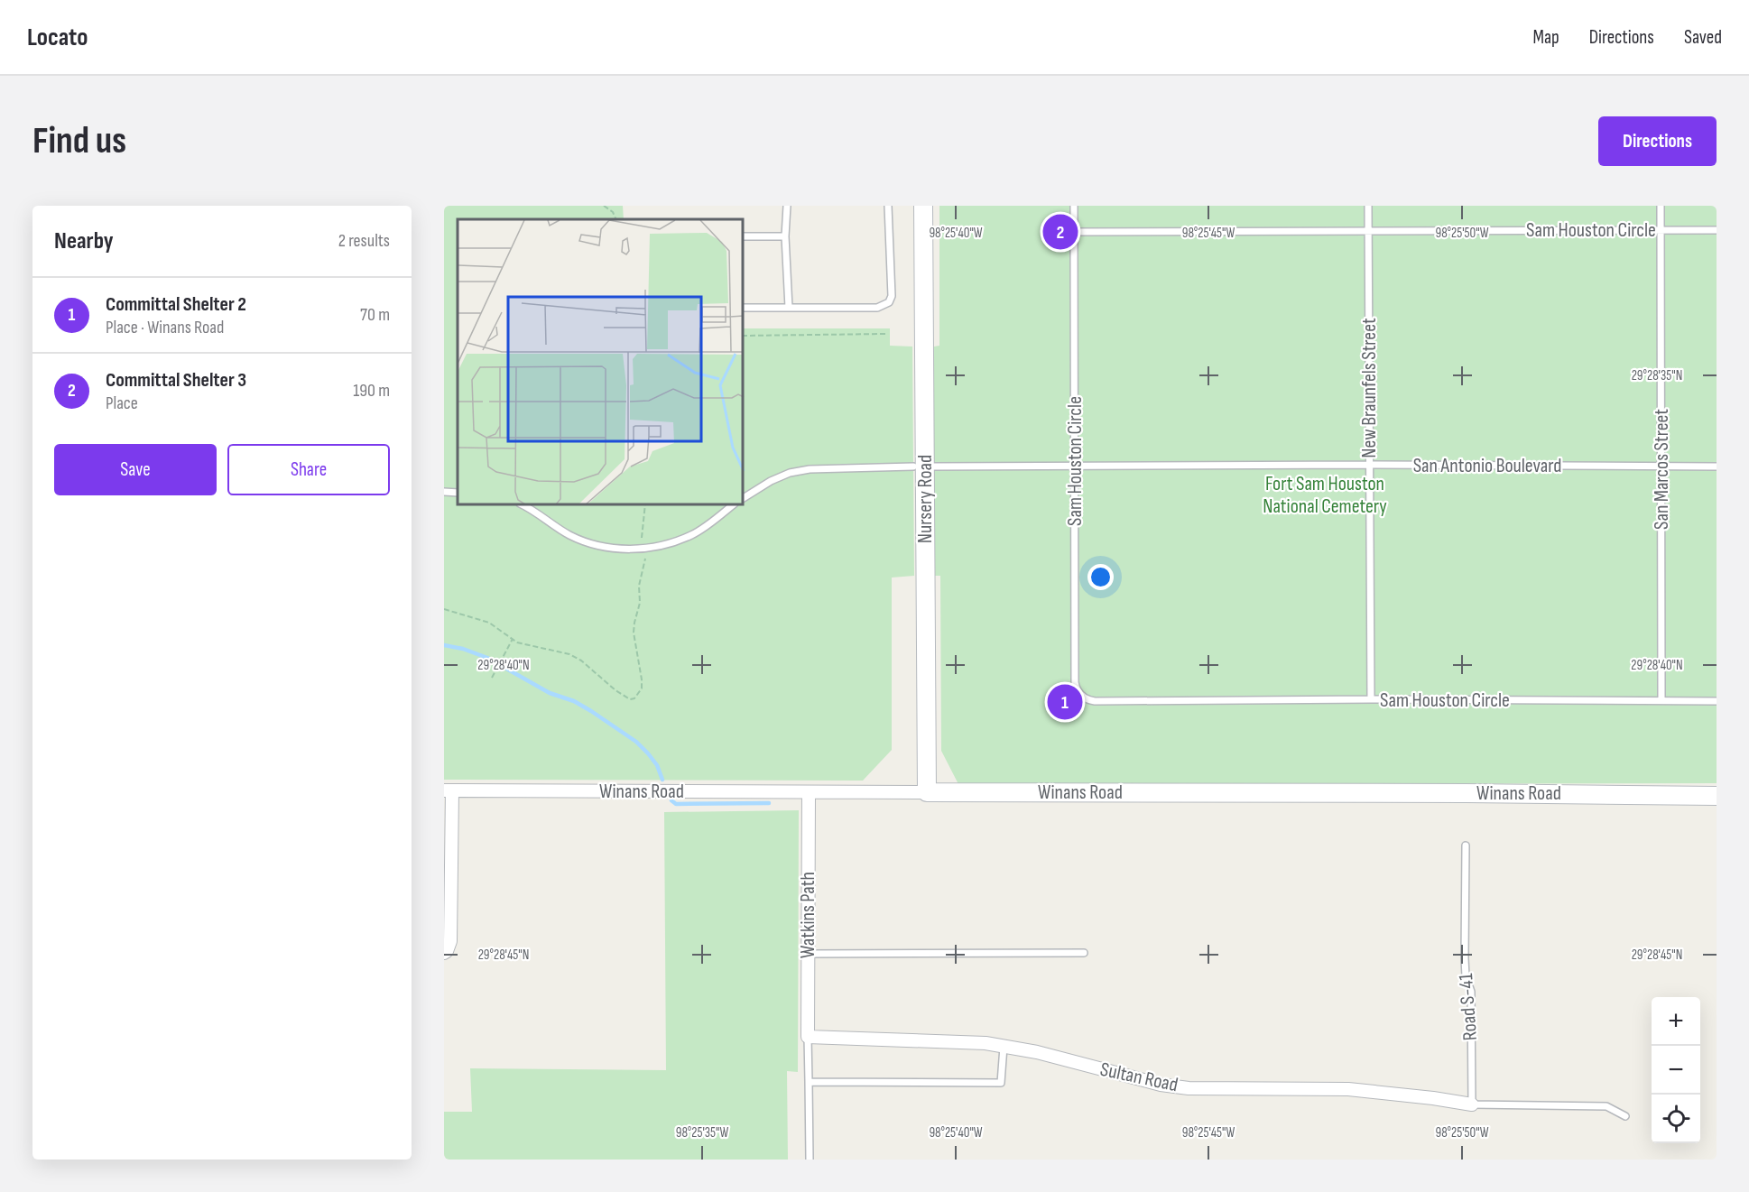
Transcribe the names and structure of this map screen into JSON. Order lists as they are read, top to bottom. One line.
{"streets":{"street":["Nursery Road","Winans Road","Watkins Path","Sultan Road"],"lane":["Sam Houston Circle","New Braunfels Street","San Antonio Boulevard","San Marcos Street","Road S-41"]},"crossings":[["Sam Houston Circle","New Braunfels Street"],["Sam Houston Circle","San Antonio Boulevard"],["Sam Houston Circle","San Marcos Street"],["New Braunfels Street","San Antonio Boulevard"],["San Antonio Boulevard","San Marcos Street"],["Nursery Road","Winans Road"],["Winans Road","Watkins Path"],["Watkins Path","Sultan Road"],["Road S-41","Sultan Road"]],"parks":["Fort Sam Houston National Cemetery"],"page":{"header":"Locato","nav":["Map","Directions","Saved"],"buttons":["Directions",["Save","Share"]],"title":"Find us","heading":["Nearby","2 results"],"pins":["2","1"],"list":[{"mark":"1","name":"Committal Shelter 2","note":"Place · Winans Road","value":"70 m"},{"mark":"2","name":"Committal Shelter 3","note":"Place","value":"190 m"}],"map_buttons":["+","−"]},"coordinates":["98°25'40\"W","98°25'45\"W","98°25'50\"W","29°28'35\"N","29°28'40\"N","29°28'45\"N","98°25'35\"W"]}
